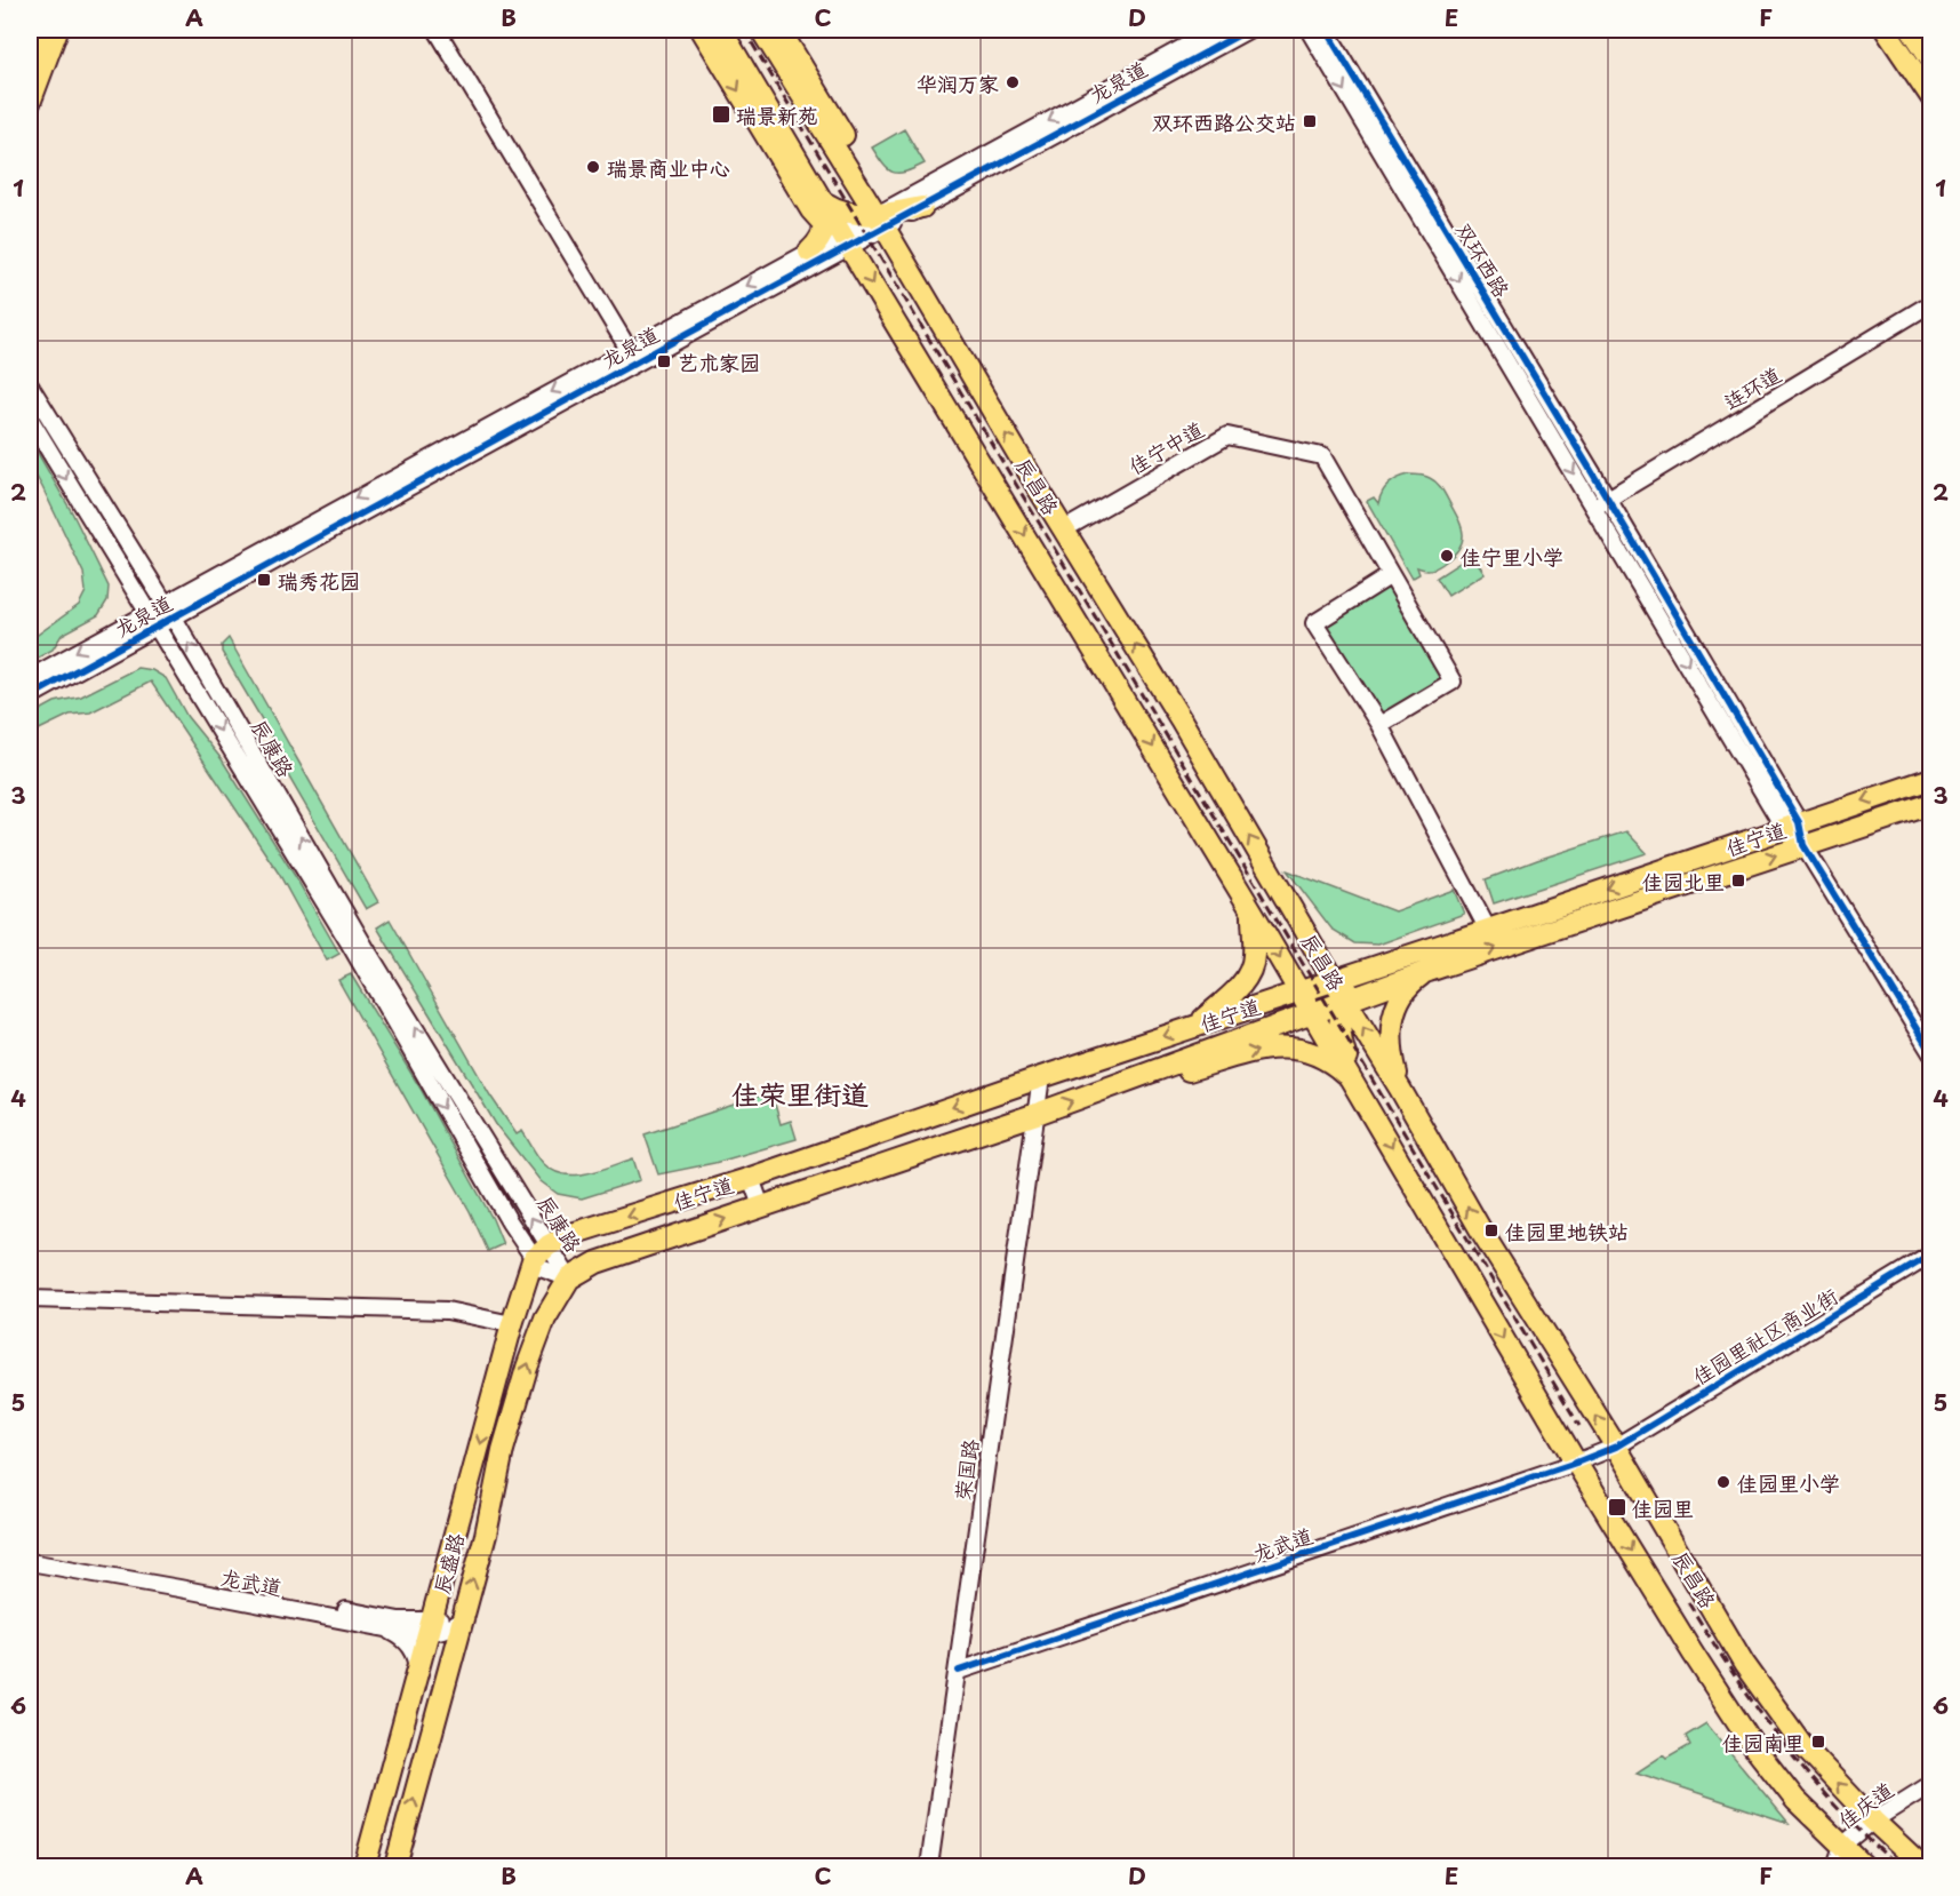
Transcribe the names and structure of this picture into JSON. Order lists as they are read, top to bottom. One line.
{"streets":{"main road":["辰昌路","佳宁道","辰盛路"],"street":["龙泉道","双环西路","连环道","佳宁中道","辰康路","佳园里社区商业街","荣国路","龙武道","佳庆道"]},"crossings":[["龙泉道","辰昌路"],["龙泉道","辰康路"],["双环西路","连环道"],["双环西路","佳宁道"],["佳宁中道","辰昌路"],["辰昌路","佳宁道"],["辰昌路","佳园里社区商业街"],["辰昌路","龙武道"],["辰昌路","佳庆道"],["辰康路","佳宁道"],["辰康路","辰盛路"],["佳宁道","荣国路"],["佳宁道","辰盛路"],["佳园里社区商业街","龙武道"],["荣国路","龙武道"]],"districts":["佳荣里街道"],"places":{"other":["华润万家","瑞景商业中心","佳宁里小学","佳园里小学"],"transit":["瑞景新苑","双环西路公交站","艺术家园","瑞秀花园","佳园北里","佳园里地铁站","佳园里","佳园南里"]},"grid":{"columns":["A","B","C","D","E","F"],"rows":["1","2","3","4","5","6"]}}
